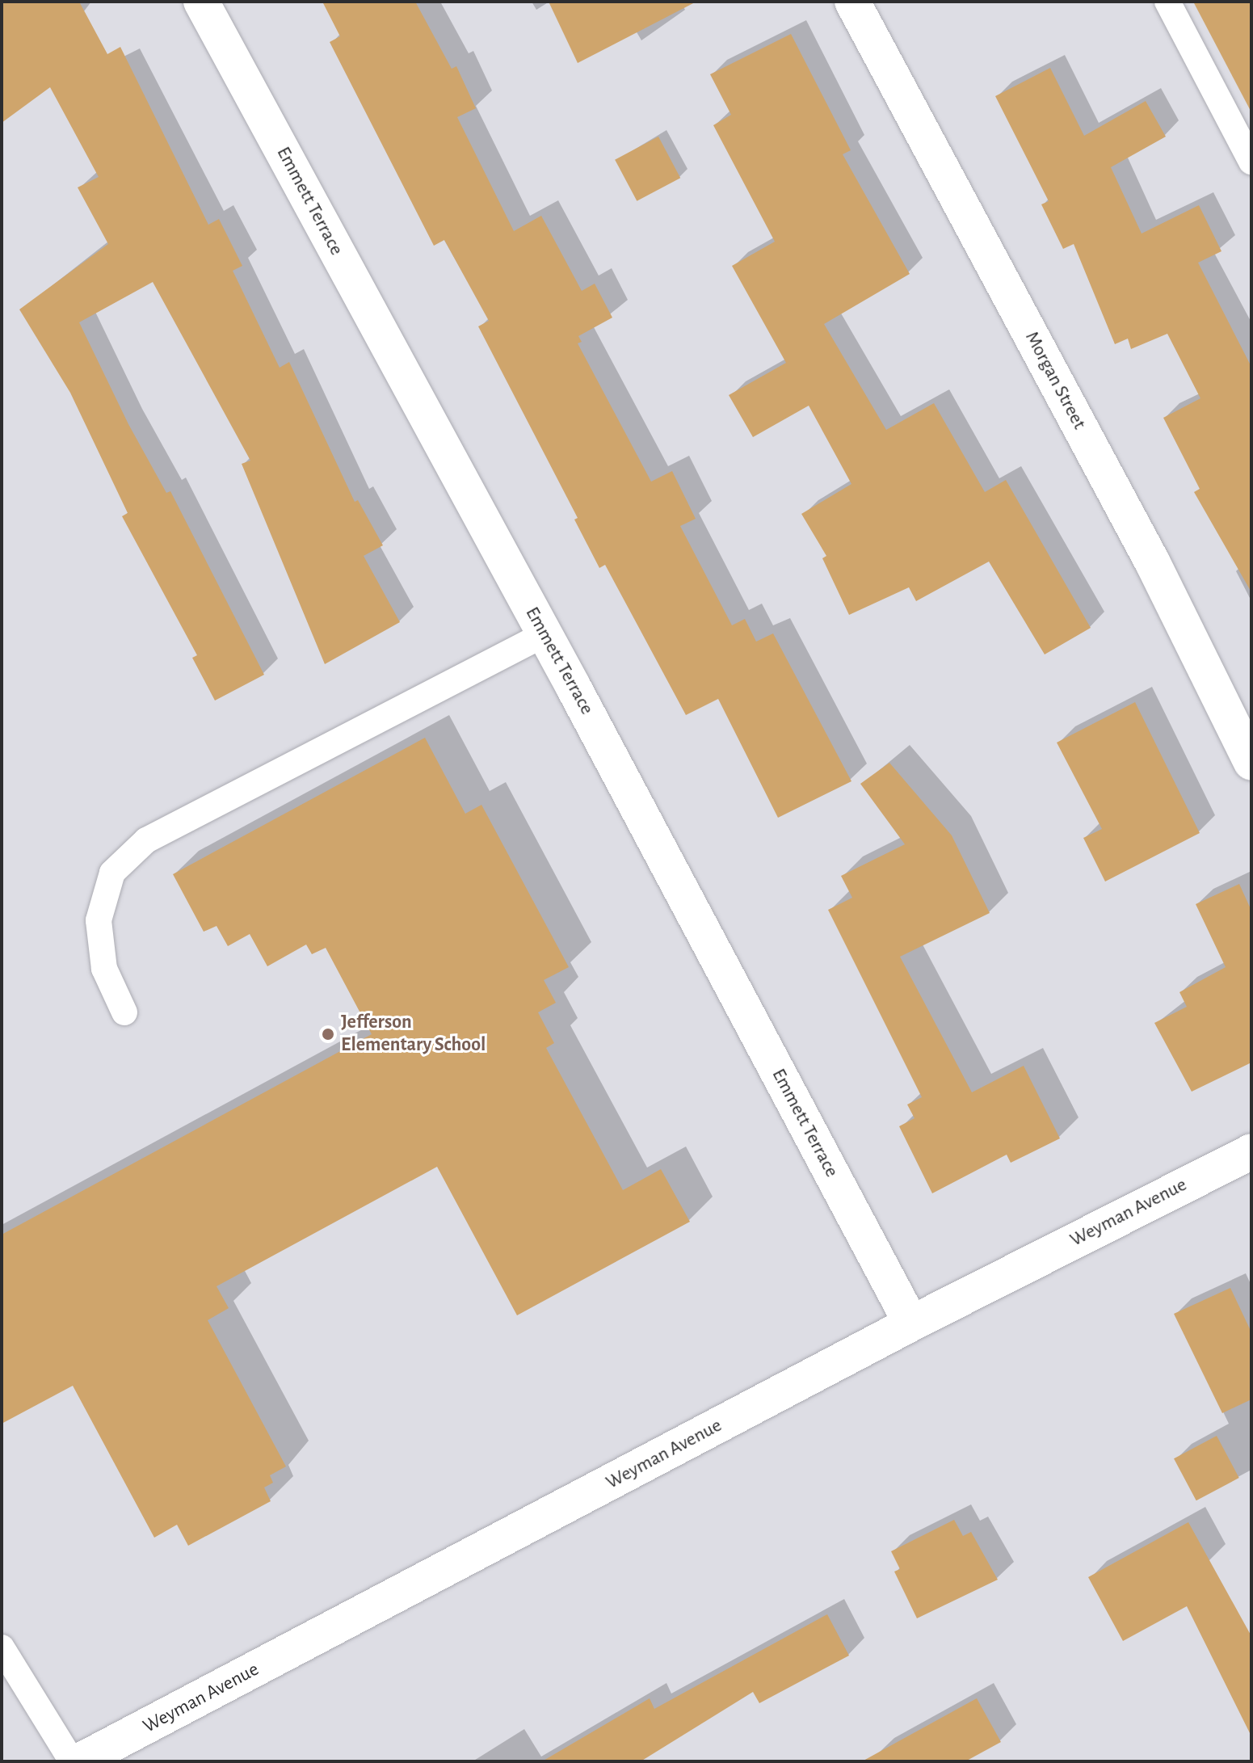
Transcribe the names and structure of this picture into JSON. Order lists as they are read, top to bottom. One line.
{"streets":{"street":["Emmett Terrace","Morgan Street","Weyman Avenue"]},"crossings":[["Emmett Terrace","Weyman Avenue"]],"places":["Jefferson Elementary School"]}
